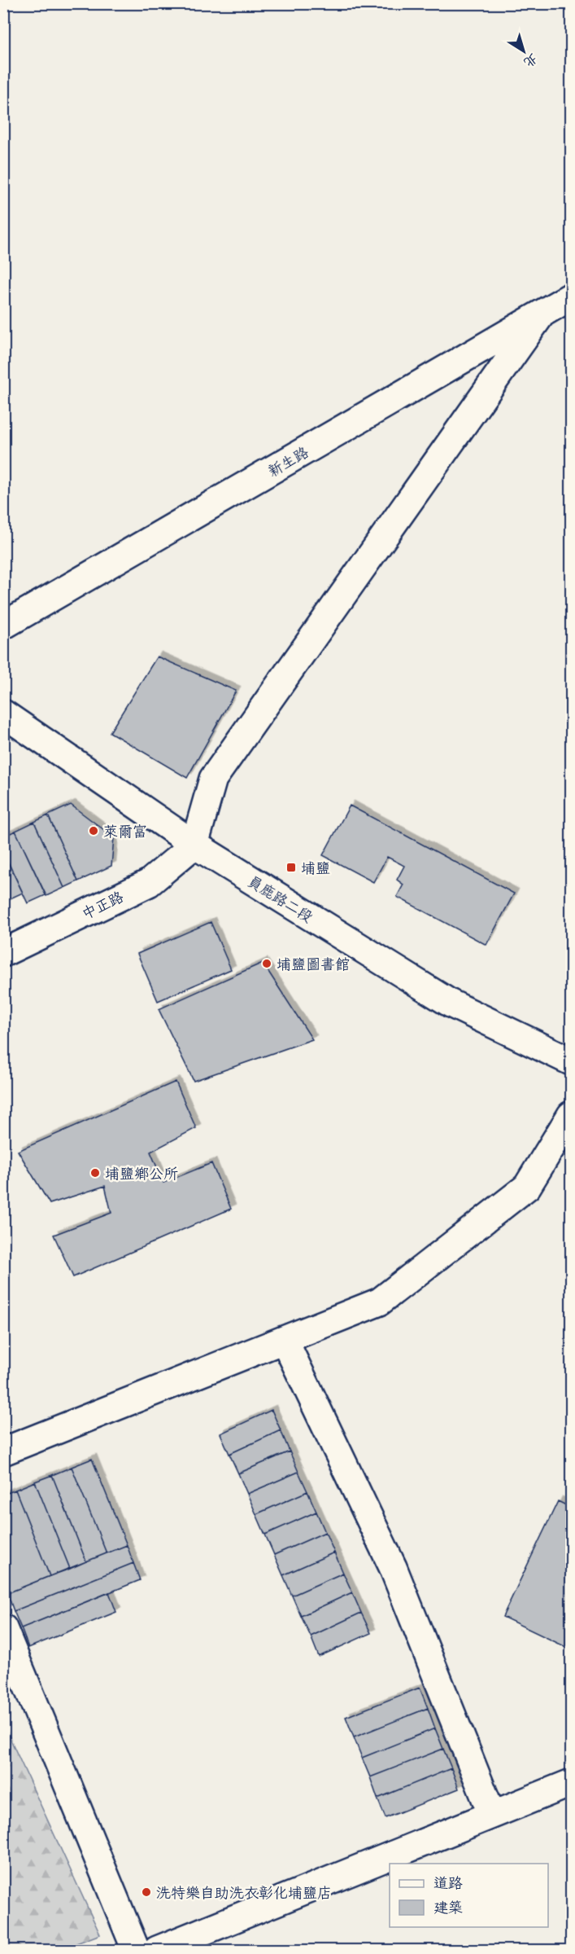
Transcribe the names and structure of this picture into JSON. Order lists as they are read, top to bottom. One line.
{"streets":{"street":["新生路","員鹿路二段","中正路"]},"crossings":[["員鹿路二段","中正路"]],"places":{"other":["萊爾富","埔鹽圖書館","埔鹽鄉公所","洗特樂自助洗衣彰化埔鹽店"],"transit":["埔鹽"]},"legend":["道路","建築"],"north":"bottom right"}
